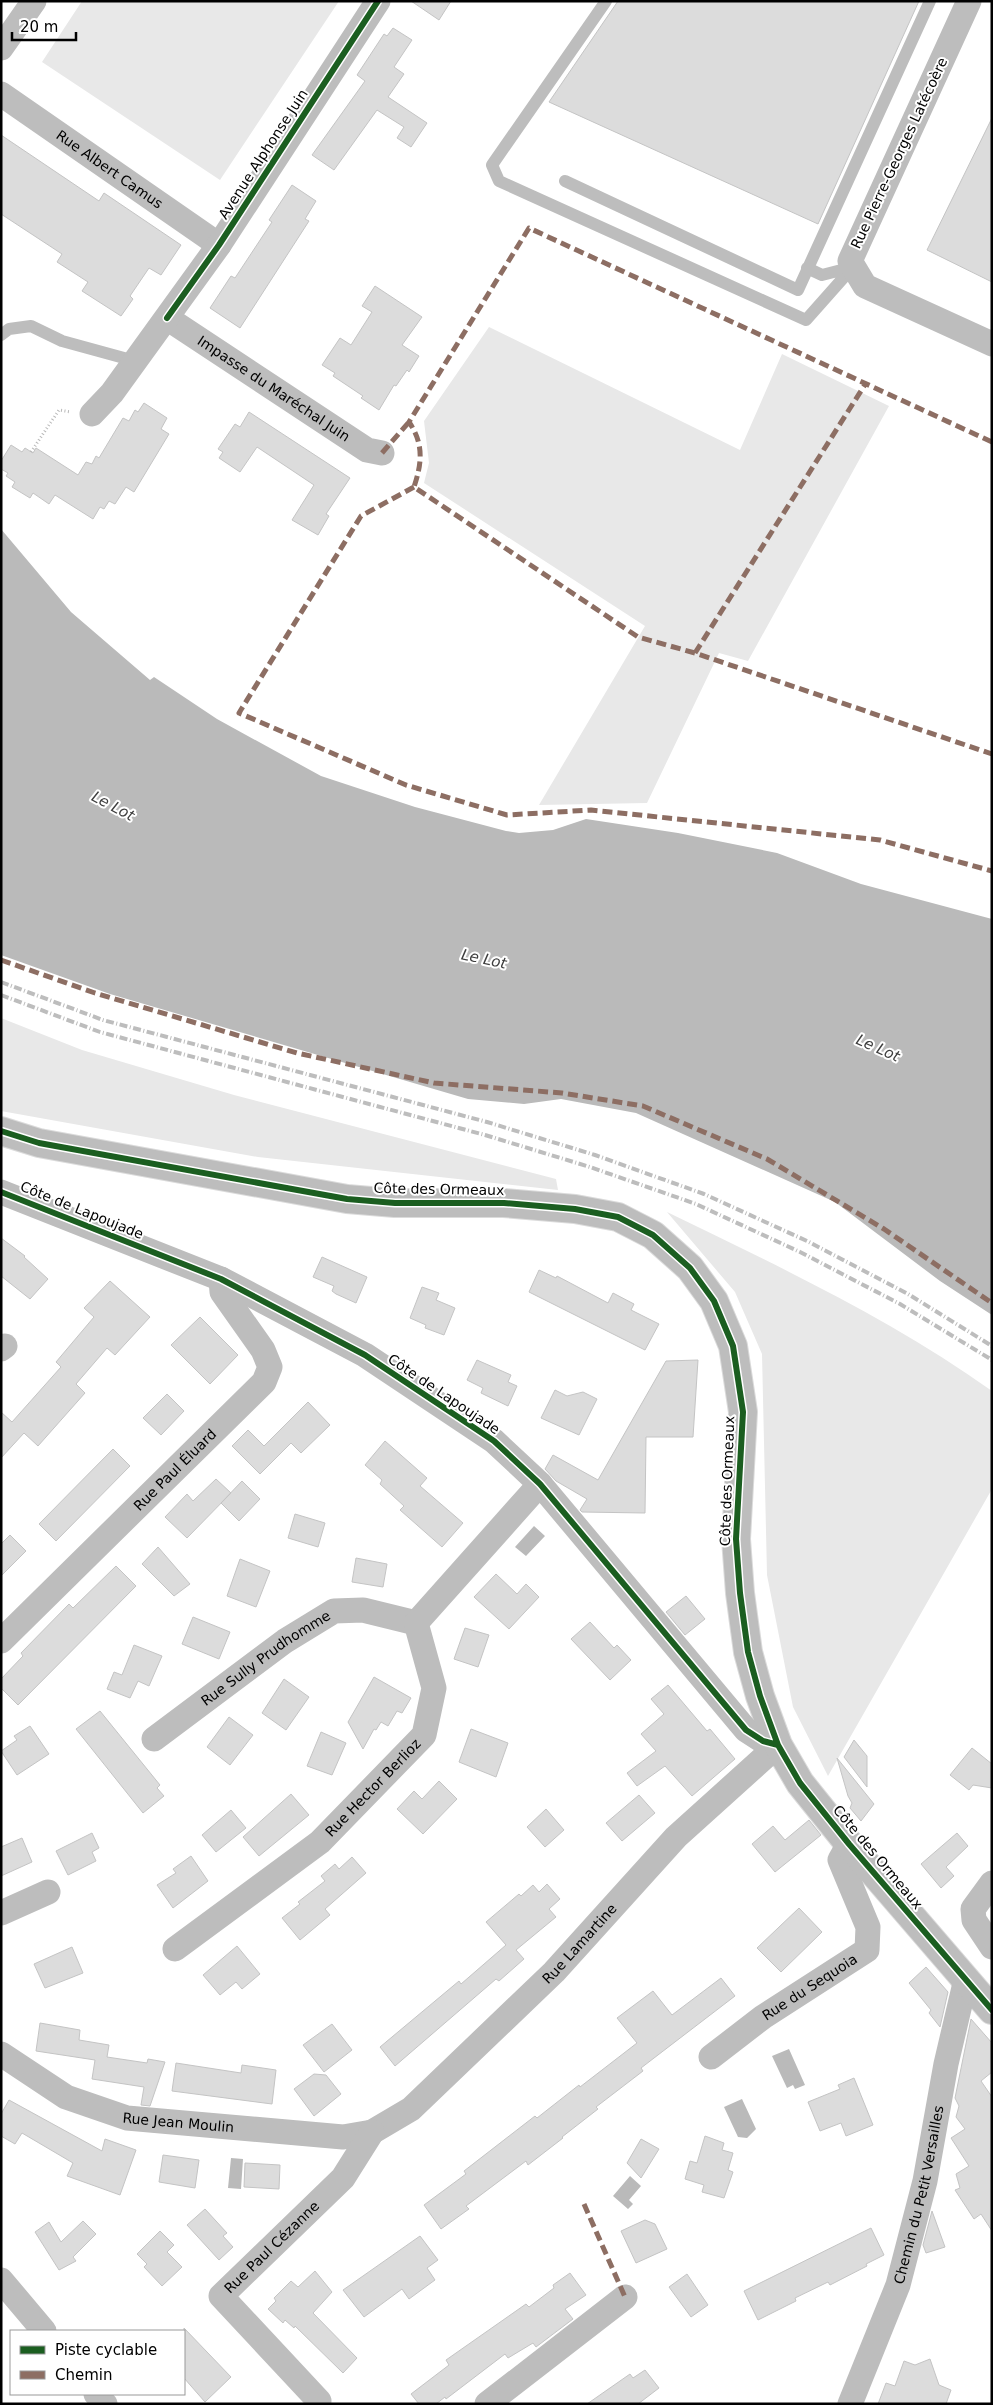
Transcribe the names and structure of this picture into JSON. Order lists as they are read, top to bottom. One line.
{"streets":{"main road":["Côte des Ormeaux"],"street":["Rue Pierre-Georges Latécoère","Avenue Alphonse Juin","Rue Albert Camus","Impasse du Maréchal Juin","Côte de Lapoujade","Rue Paul Éluard","Rue Sully Prudhomme","Rue Hector Berlioz","Rue Lamartine","Rue du Sequoia","Rue Jean Moulin","Chemin du Petit Versailles","Rue Paul Cézanne"]},"crossings":[["Avenue Alphonse Juin","Rue Albert Camus"],["Avenue Alphonse Juin","Impasse du Maréchal Juin"],["Côte des Ormeaux","Côte de Lapoujade"],["Côte des Ormeaux","Rue Lamartine"],["Côte des Ormeaux","Rue du Sequoia"],["Côte des Ormeaux","Chemin du Petit Versailles"],["Côte de Lapoujade","Rue Paul Éluard"],["Côte de Lapoujade","Rue Lamartine"],["Rue Sully Prudhomme","Rue Hector Berlioz"],["Rue Lamartine","Rue Jean Moulin"],["Rue Lamartine","Rue Paul Cézanne"],["Rue Jean Moulin","Rue Paul Cézanne"]],"water":["Le Lot"],"legend":["Piste cyclable","Chemin"],"scale_bar":"20 m"}
